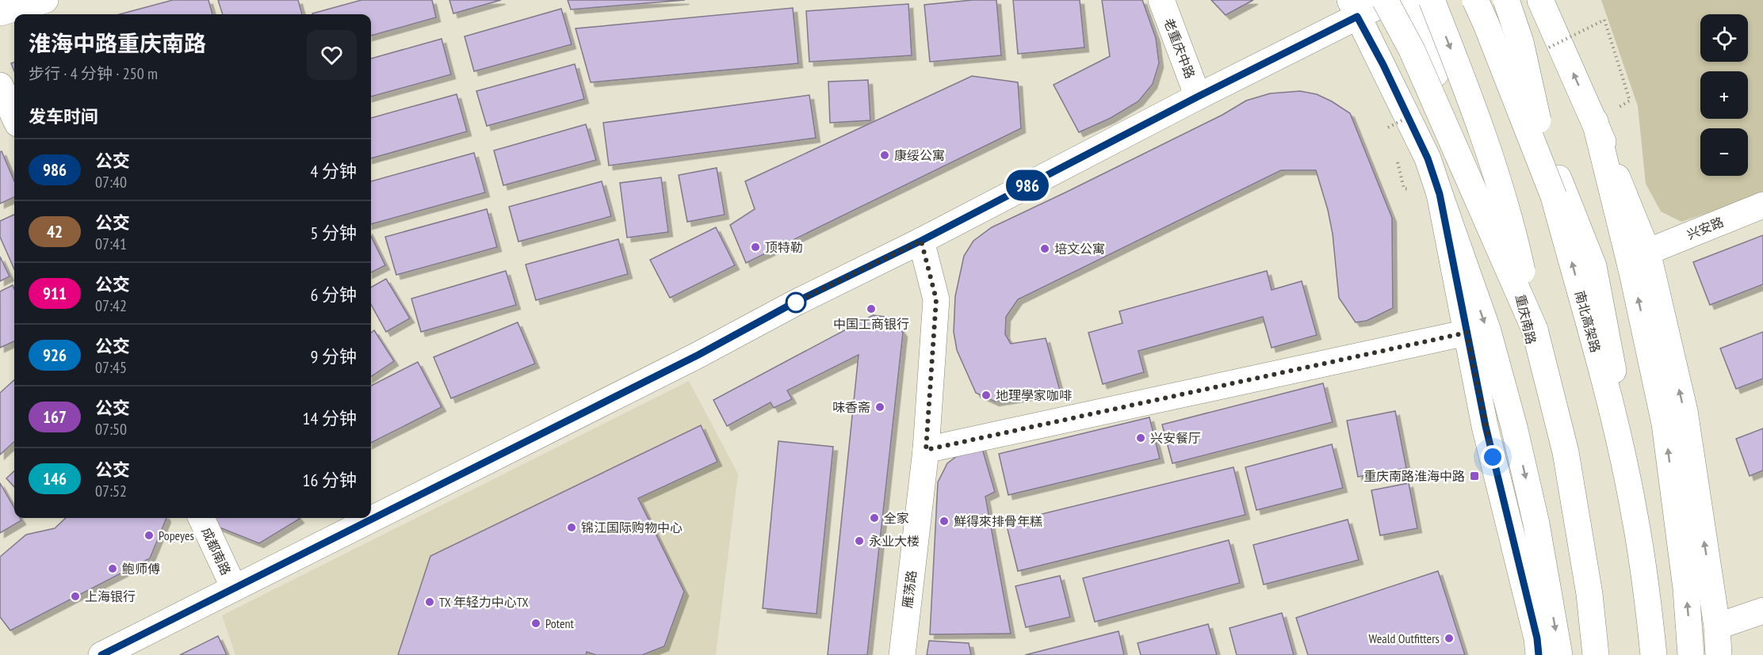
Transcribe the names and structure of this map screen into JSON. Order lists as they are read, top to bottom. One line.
{"streets":{"main road":["老重庆中路","兴安路","重庆南路","南北高架路","成都南路","雁荡路"]},"places":{"other":["康绥公寓","顶特勒","培文公寓","中国工商银行","地理學家咖啡","味香斋","兴安餐厅","全家","鮮得來排骨年糕","锦江国际购物中心","Popeyes","永业大楼","鲍师傅","上海银行","TX 年轻力中心TX","Potent","Weald Outfitters"],"transit":["重庆南路淮海中路"]},"lines":["bus line 986"],"page":{"on_map":"986","map_buttons":["+","−"],"heading":[["淮海中路重庆南路","步行 · 4 分钟 · 250 m"],"发车时间"],"list":[{"mark":"986","name":"公交","note":"07:40","value":"4 分钟"},{"mark":"42","name":"公交","note":"07:41","value":"5 分钟"},{"mark":"911","name":"公交","note":"07:42","value":"6 分钟"},{"mark":"926","name":"公交","note":"07:45","value":"9 分钟"},{"mark":"167","name":"公交","note":"07:50","value":"14 分钟"},{"mark":"146","name":"公交","note":"07:52","value":"16 分钟"}]}}
